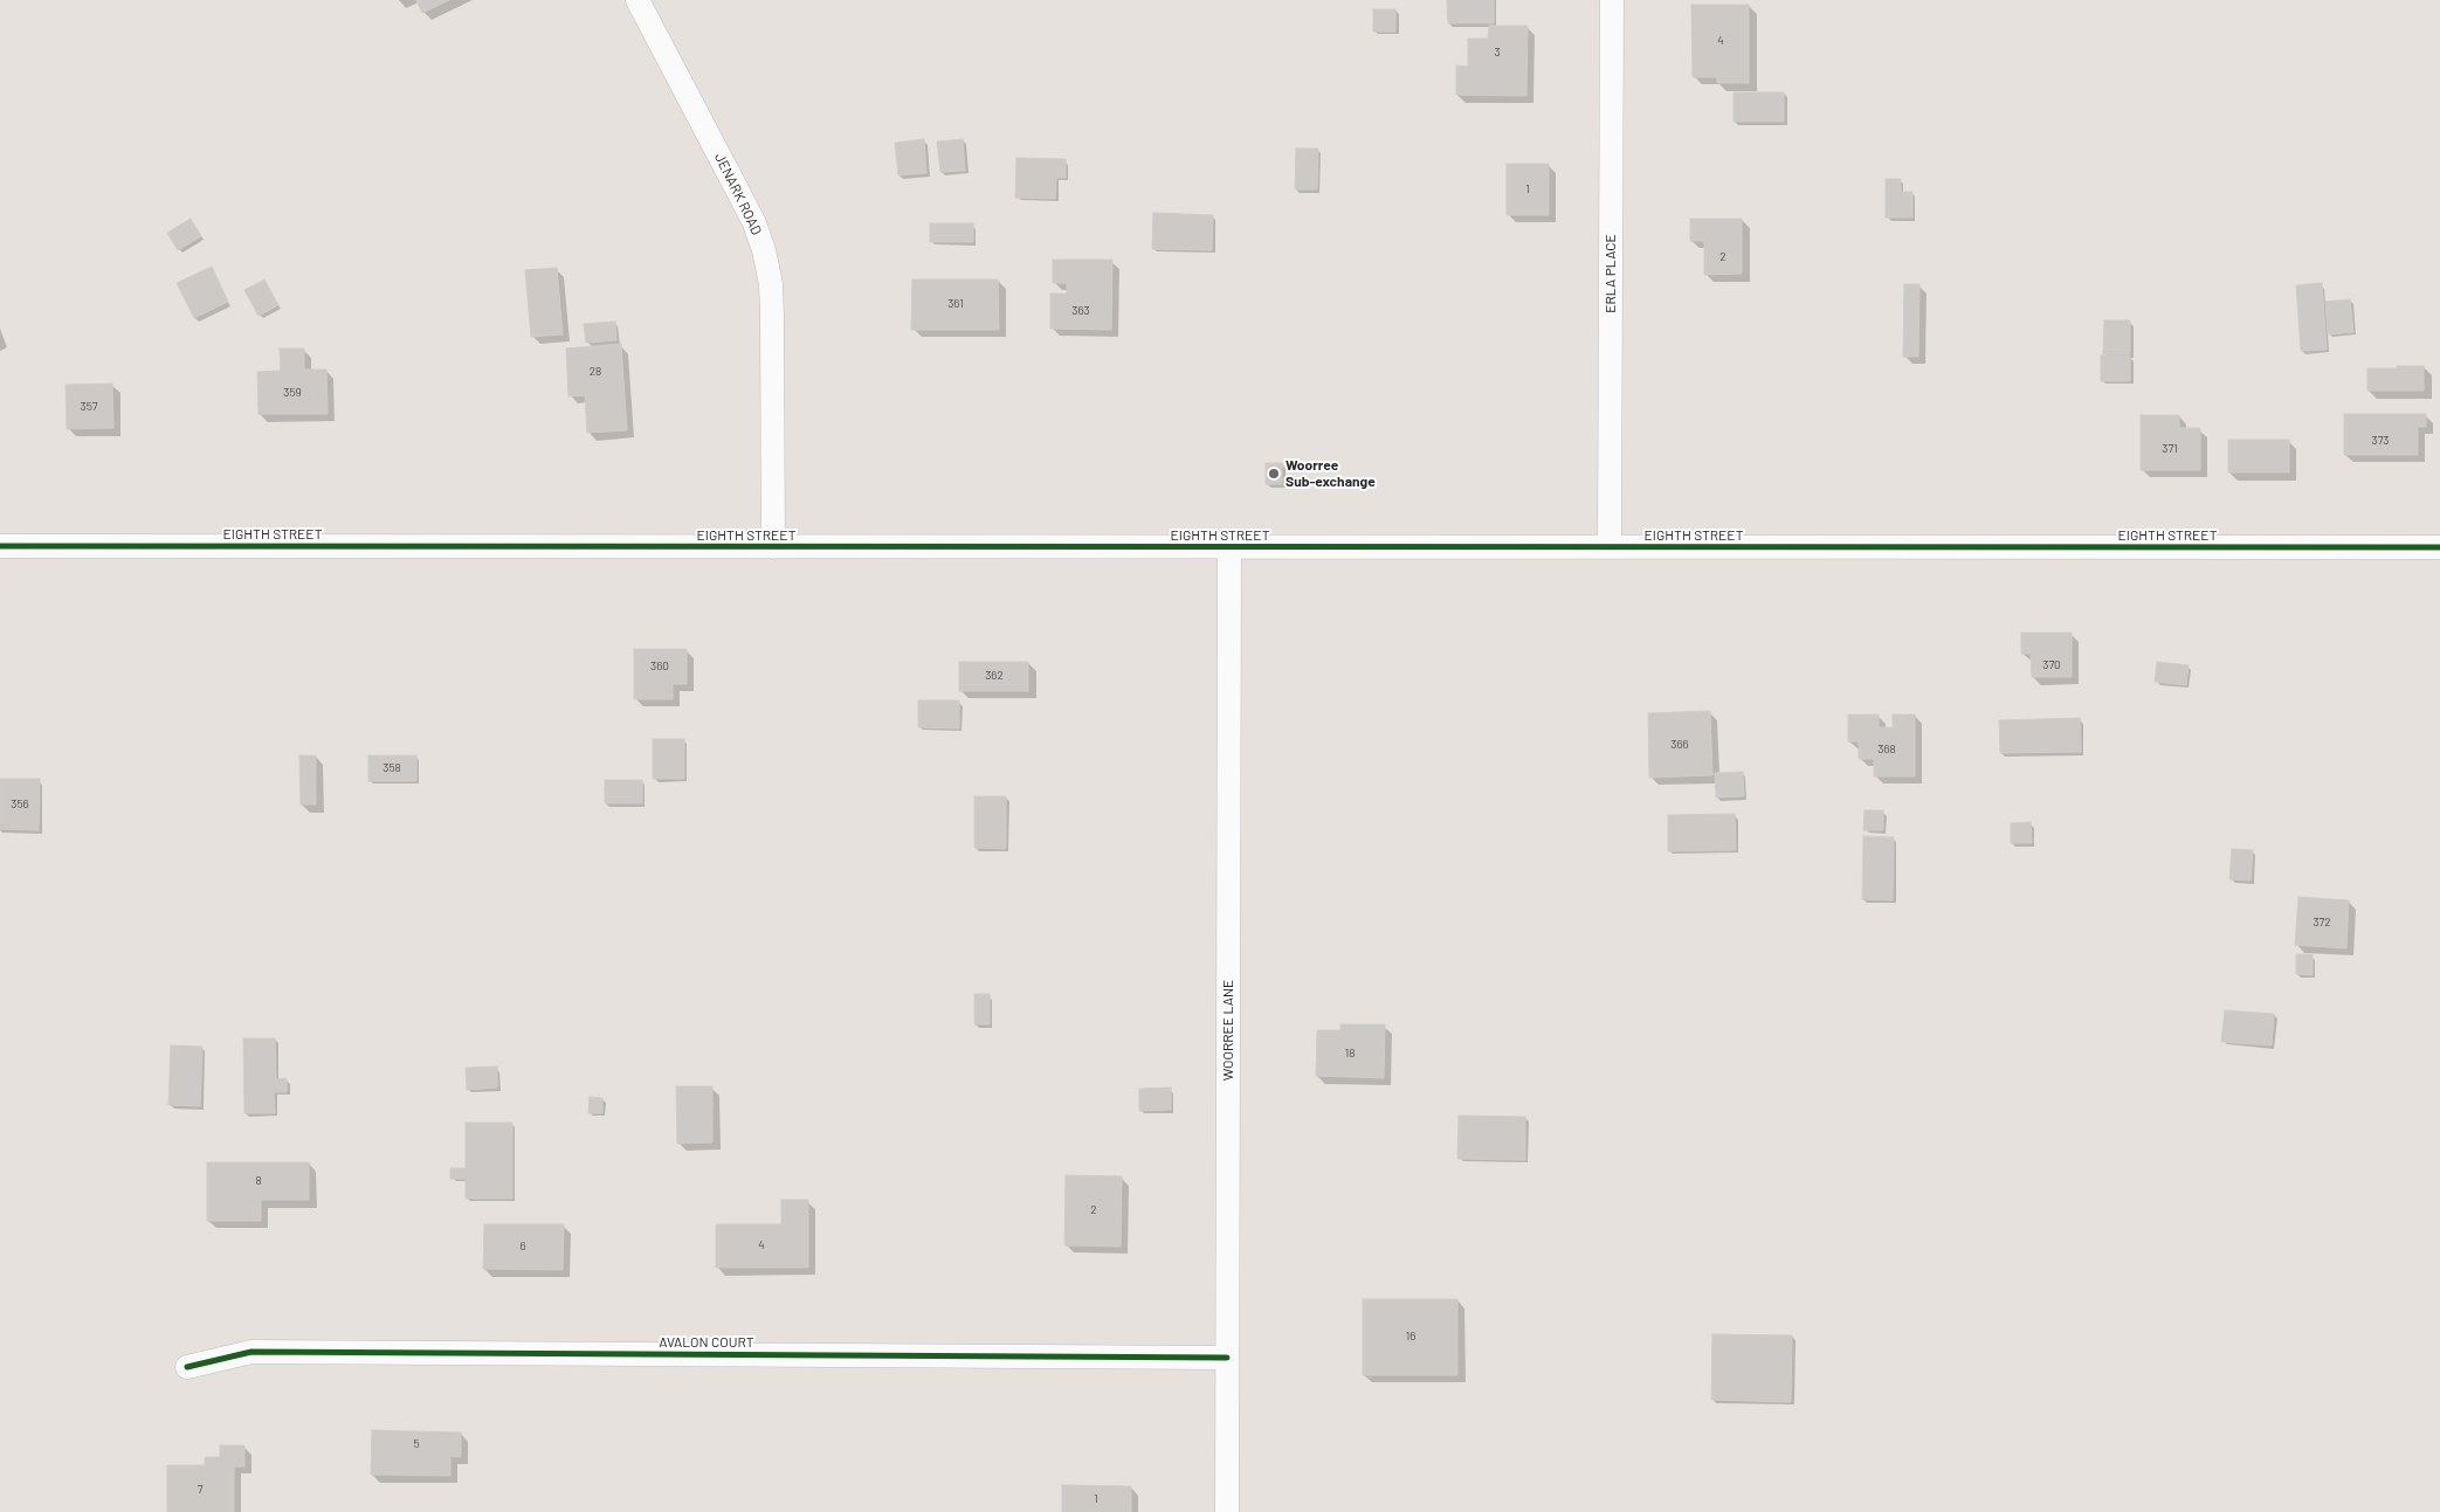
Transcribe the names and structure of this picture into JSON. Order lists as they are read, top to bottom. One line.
{"streets":{"street":["JENARK ROAD","ERLA PLACE","EIGHTH STREET","WOORREE LANE","AVALON COURT"]},"crossings":[["JENARK ROAD","EIGHTH STREET"],["ERLA PLACE","EIGHTH STREET"],["EIGHTH STREET","WOORREE LANE"],["WOORREE LANE","AVALON COURT"]],"places":["Woorree Sub-exchange"],"house_numbers":["4","3","1","2","361","363","28","359","357","373","371","370","360","362","366","368","358","356","372","18","8","2","4","6","16","5","7","1"]}
